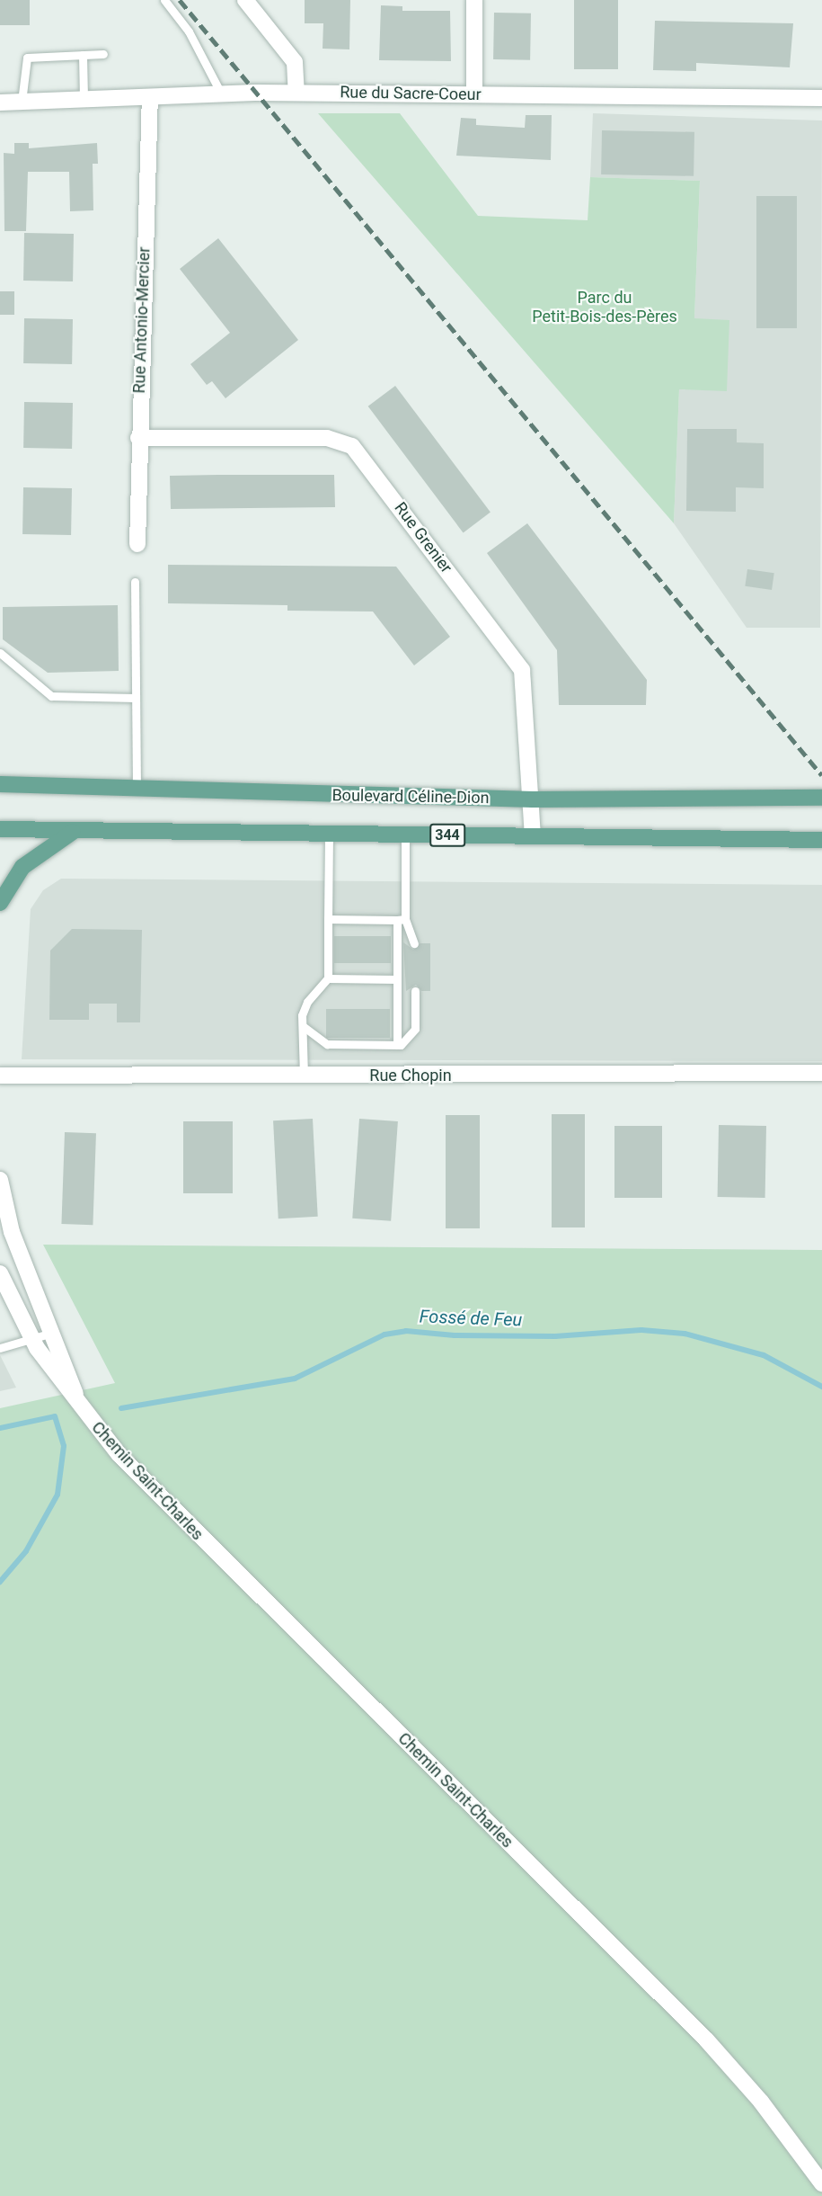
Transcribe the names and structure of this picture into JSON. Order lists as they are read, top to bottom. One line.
{"streets":{"main road":["Boulevard Céline-Dion","344"],"street":["Rue du Sacre-Coeur","Rue Antonio-Mercier","Rue Grenier","Rue Chopin","Chemin Saint-Charles"]},"crossings":[["Rue du Sacre-Coeur","Rue Antonio-Mercier"],["Rue Antonio-Mercier","Rue Grenier"],["Rue Grenier","Boulevard Céline-Dion"],["Rue Grenier","344"]],"water":["Fossé de Feu"],"parks":["Parc du Petit-Bois-des-Pères"]}
